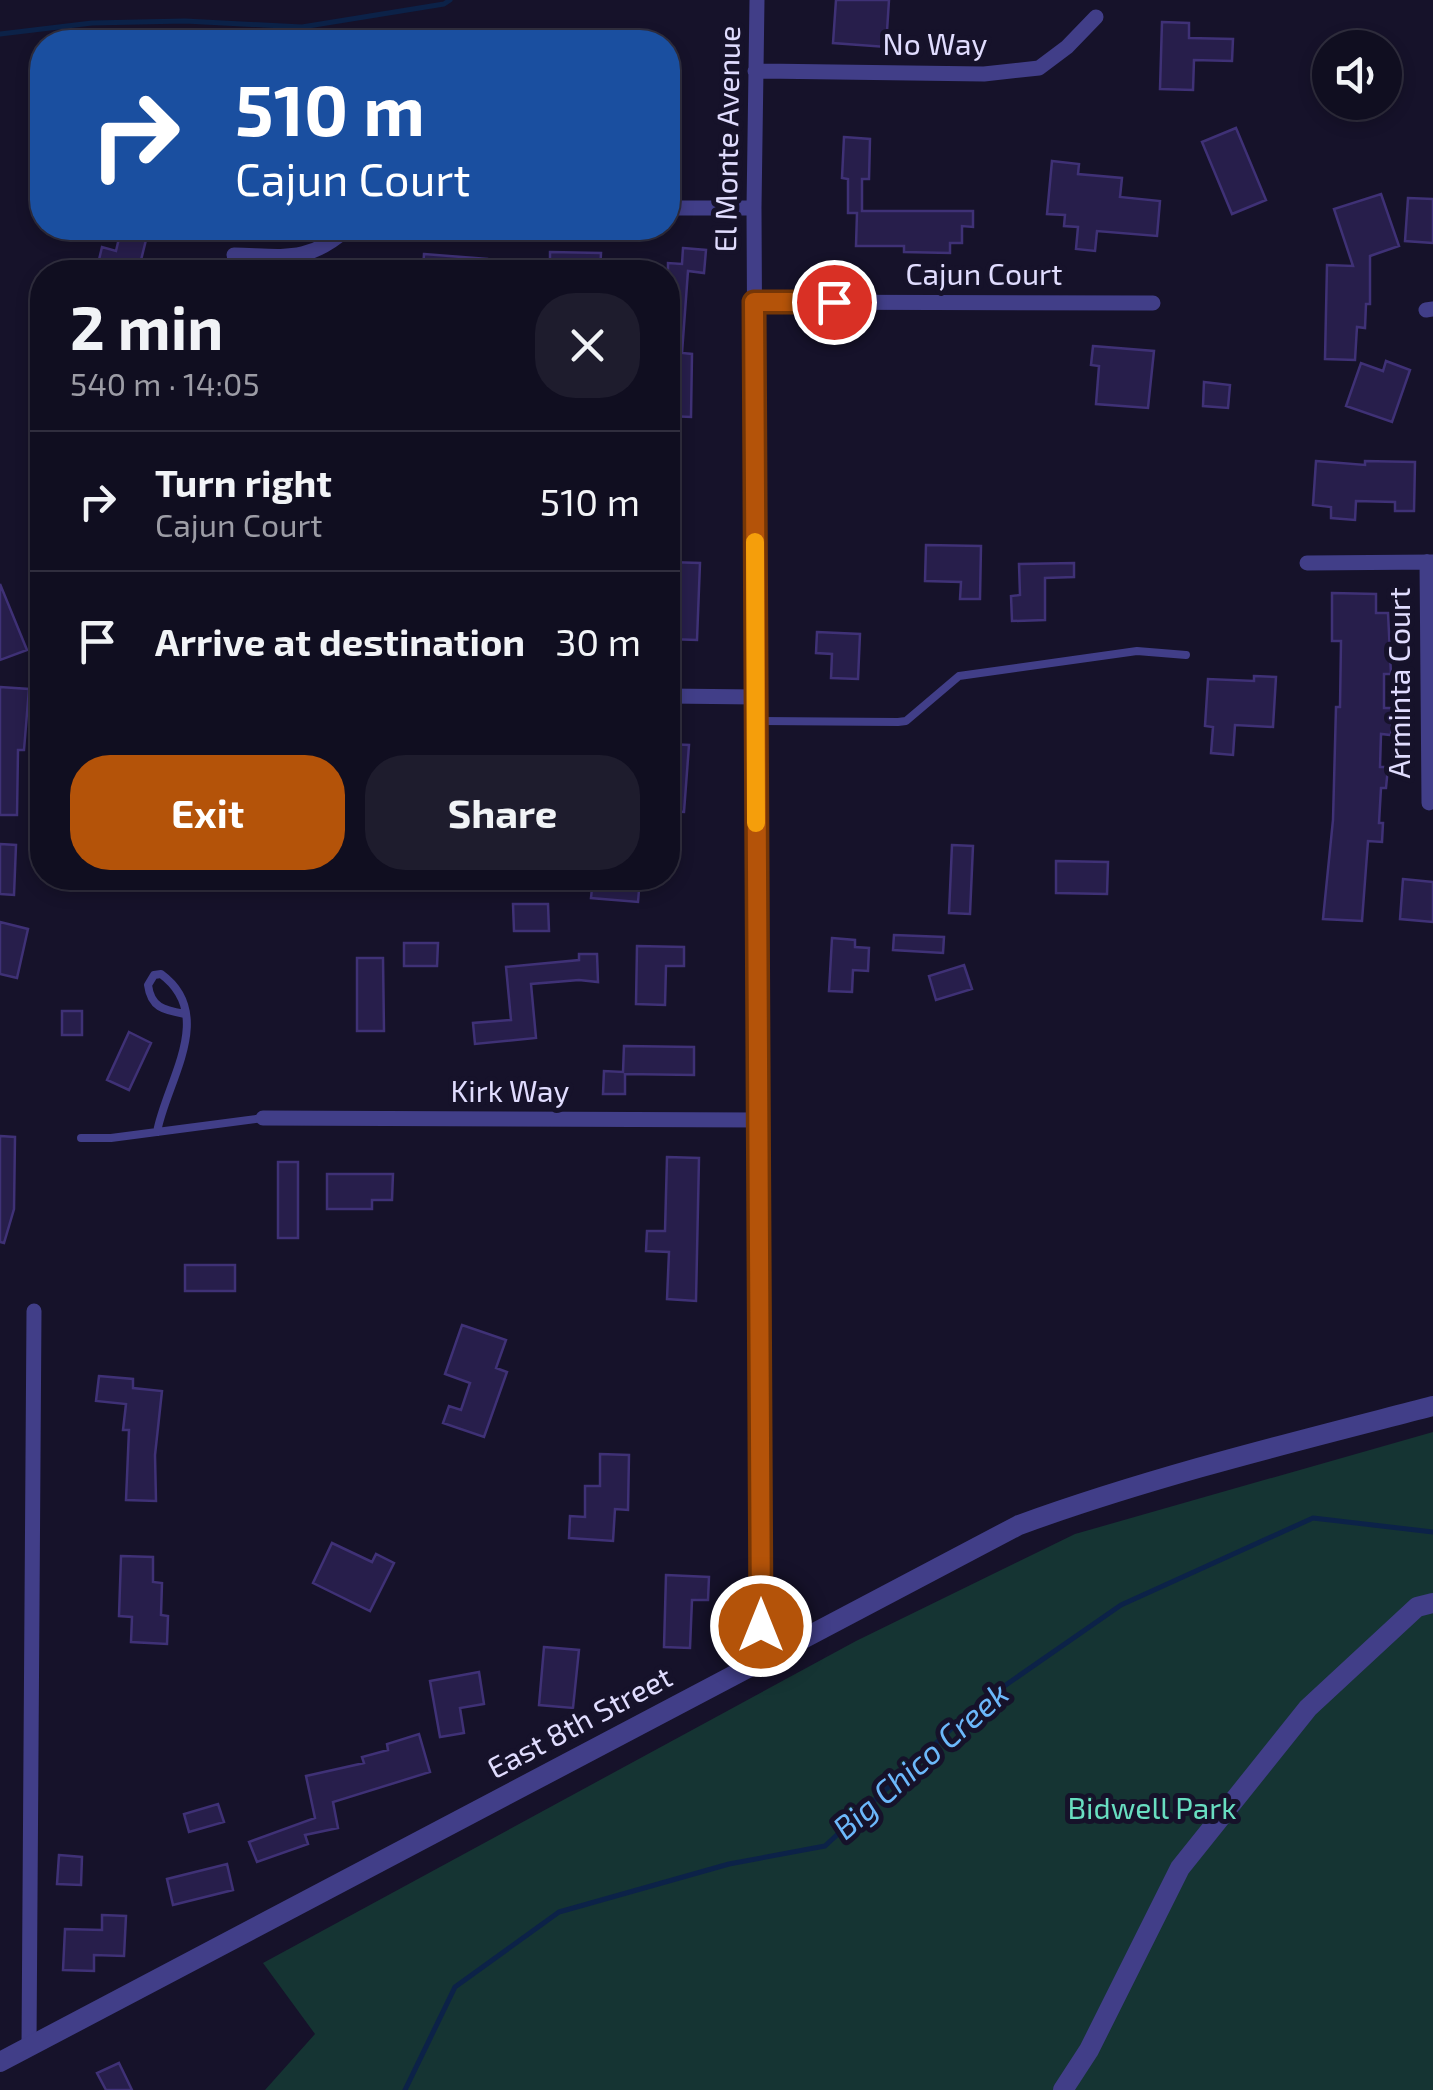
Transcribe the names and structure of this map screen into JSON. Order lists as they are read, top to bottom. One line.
{"streets":{"street":["No Way","El Monte Avenue","Cajun Court","Arminta Court","Kirk Way","East 8th Street"]},"crossings":[["No Way","El Monte Avenue"],["El Monte Avenue","Cajun Court"],["El Monte Avenue","Kirk Way"],["El Monte Avenue","East 8th Street"]],"water":["Big Chico Creek"],"parks":["Bidwell Park"],"page":{"turn":["510 m","Cajun Court"],"heading":["2 min","540 m · 14:05"],"list":[{"name":"Turn right","note":"Cajun Court","value":"510 m"},{"name":"Arrive at destination","value":"30 m"}],"buttons":["Exit","Share"]}}
